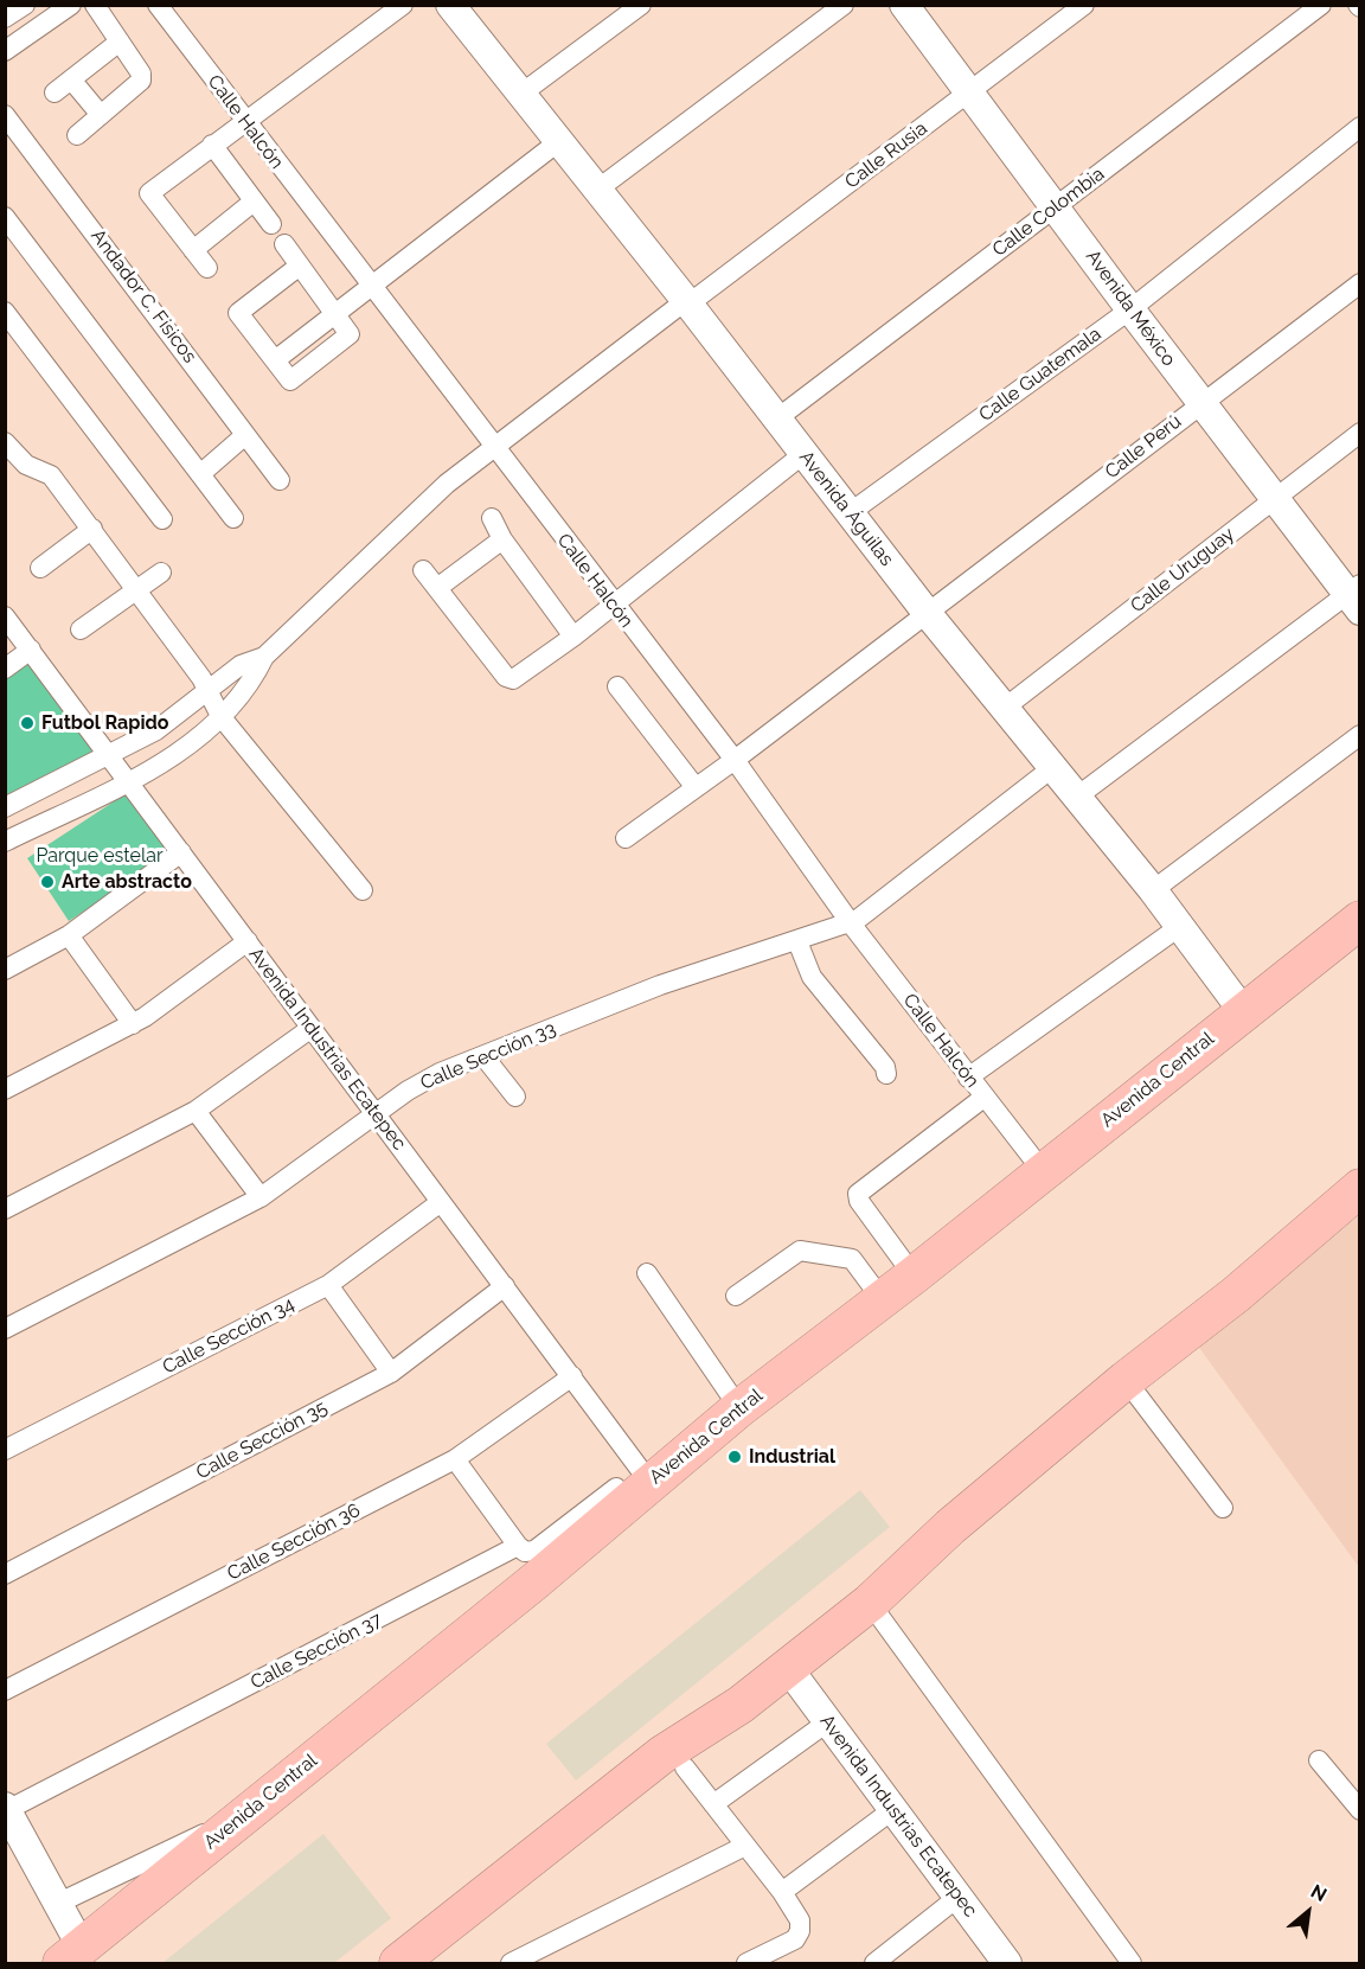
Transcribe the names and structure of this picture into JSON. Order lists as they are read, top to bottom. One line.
{"streets":{"highway":["Avenida Central"],"street":["Calle Halcón","Calle Rusia","Calle Colombia","Andador C. Físicos","Avenida México","Calle Guatemala","Calle Perú","Avenida Águilas","Calle Uruguay","Avenida Industrias Ecatepec","Calle Sección 33","Calle Sección 34","Calle Sección 35","Calle Sección 36","Calle Sección 37"]},"crossings":[["Calle Halcón","Calle Rusia"],["Calle Halcón","Calle Perú"],["Calle Halcón","Calle Sección 33"],["Calle Rusia","Avenida México"],["Calle Rusia","Avenida Águilas"],["Calle Colombia","Avenida México"],["Calle Colombia","Avenida Águilas"],["Avenida México","Calle Guatemala"],["Avenida México","Calle Perú"],["Avenida México","Calle Uruguay"],["Calle Guatemala","Avenida Águilas"],["Calle Perú","Avenida Águilas"],["Avenida Águilas","Calle Uruguay"],["Avenida Águilas","Calle Sección 33"],["Avenida Águilas","Avenida Central"],["Avenida Industrias Ecatepec","Calle Sección 33"],["Avenida Industrias Ecatepec","Avenida Central"],["Avenida Industrias Ecatepec","Calle Sección 34"],["Avenida Industrias Ecatepec","Calle Sección 35"],["Avenida Industrias Ecatepec","Calle Sección 36"],["Avenida Industrias Ecatepec","Calle Sección 37"],["Avenida Central","Calle Sección 37"]],"parks":["Parque estelar"],"places":["Futbol Rapido","Arte abstracto","Industrial"],"north":"top right"}
